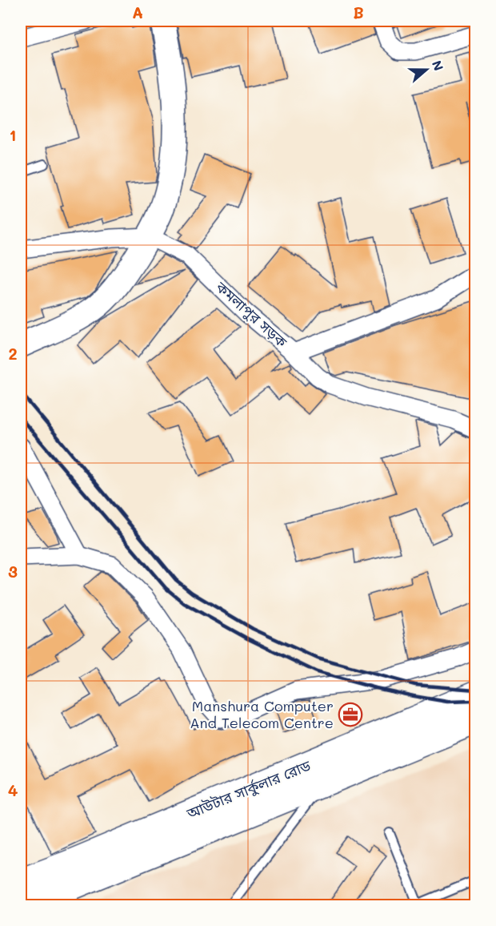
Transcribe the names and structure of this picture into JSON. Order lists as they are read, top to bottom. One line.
{"streets":{"main road":["আউটার সার্কুলার রোড"],"street":["কমলাপুর সড়ক"]},"places":{"office":["Manshura Computer And Telecom Centre"]},"north":"right","grid":{"columns":["A","B"],"rows":["1","2","3","4"]}}
